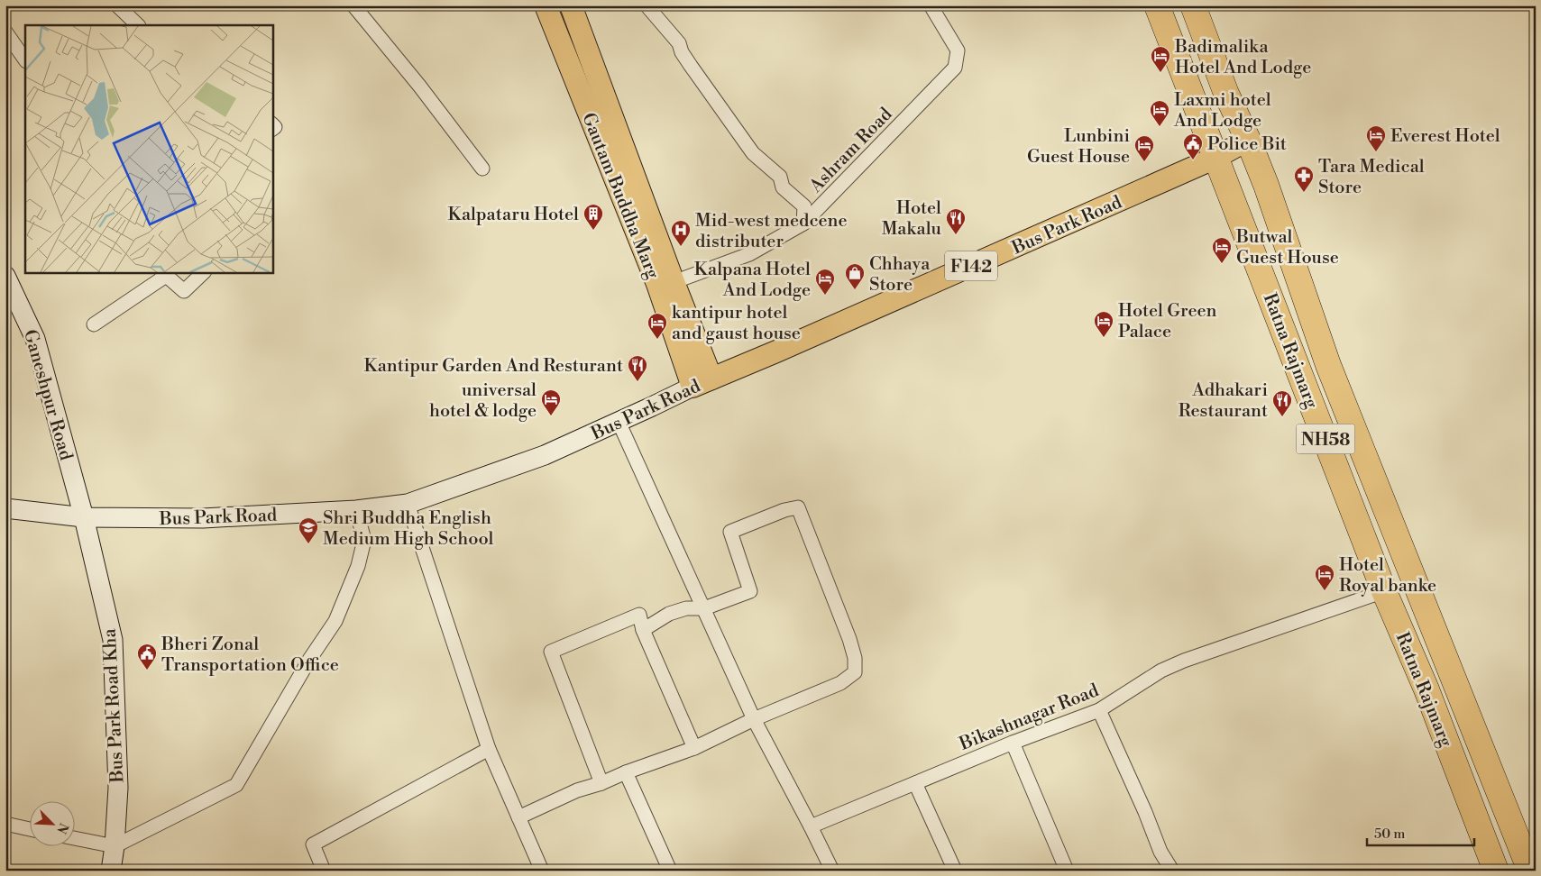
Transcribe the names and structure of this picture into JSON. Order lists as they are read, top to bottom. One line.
{"streets":{"highway":["Ratna Rajmarg","NH58"],"main road":["Gautam Buddha Marg","Bus Park Road","F142","Ganeshpur Road","Bus Park Road Kha"],"street":["Ashram Road","Bikashnagar Road"]},"crossings":[["Gautam Buddha Marg","Bus Park Road"],["Bus Park Road","Ratna Rajmarg"],["Bus Park Road","Ganeshpur Road"],["Bus Park Road","Bus Park Road Kha"],["Ratna Rajmarg","Bikashnagar Road"],["Ganeshpur Road","Bus Park Road Kha"]],"places":{"hotel":["Badimalika Hotel And Lodge","Laxmi hotel And Lodge","Everest Hotel","Lunbini Guest House","Butwal Guest House","Kalpana Hotel And Lodge","Hotel Green Palace","kantipur hotel and gaust house","universal hotel & lodge","Hotel Royal banke"],"public building":["Police Bit","Bheri Zonal Transportation Office"],"pharmacy":["Tara Medical Store"],"building":["Kalpataru Hotel"],"restaurant":["Hotel Makalu","Kantipur Garden And Resturant","Adhakari Restaurant"],"hospital":["Mid-west medcene distributer"],"shop":["Chhaya Store"],"school or university":["Shri Buddha English Medium High School"]},"scale_bar":"50 m","north":"bottom right"}
